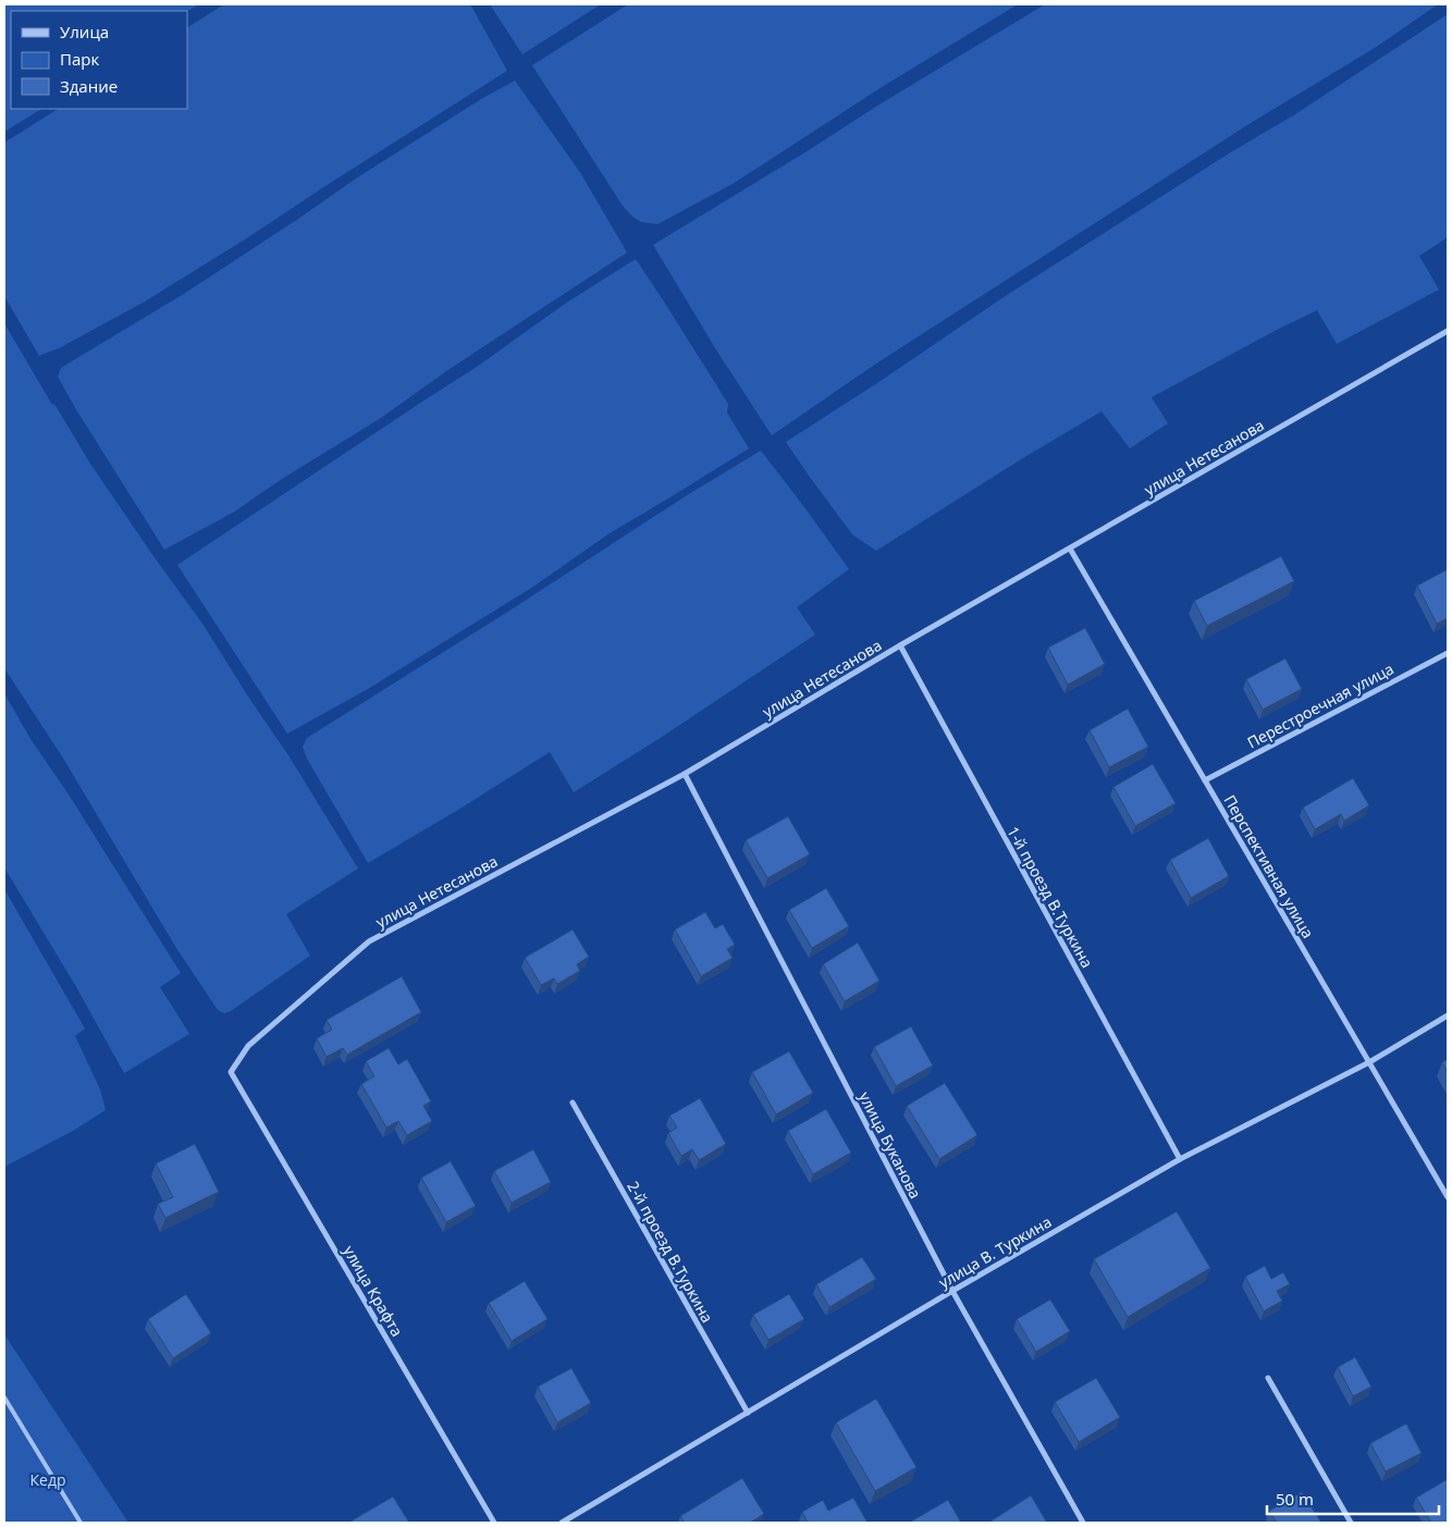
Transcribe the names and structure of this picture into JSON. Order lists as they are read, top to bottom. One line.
{"streets":{"street":["улица Нетесанова","Перестроечная улица","Перспективная улица","1-й проезд В.Туркина","улица Буканова","2-й проезд В.Туркина","улица В. Туркина","улица Крафта"]},"crossings":[["улица Нетесанова","Перспективная улица"],["улица Нетесанова","1-й проезд В.Туркина"],["улица Нетесанова","улица Буканова"],["улица Нетесанова","улица Крафта"],["Перестроечная улица","Перспективная улица"],["Перспективная улица","улица В. Туркина"],["1-й проезд В.Туркина","улица В. Туркина"],["улица Буканова","улица В. Туркина"],["2-й проезд В.Туркина","улица В. Туркина"]],"parks":["Кедр"],"legend":["Улица","Парк","Здание"],"scale_bar":"50 m"}
